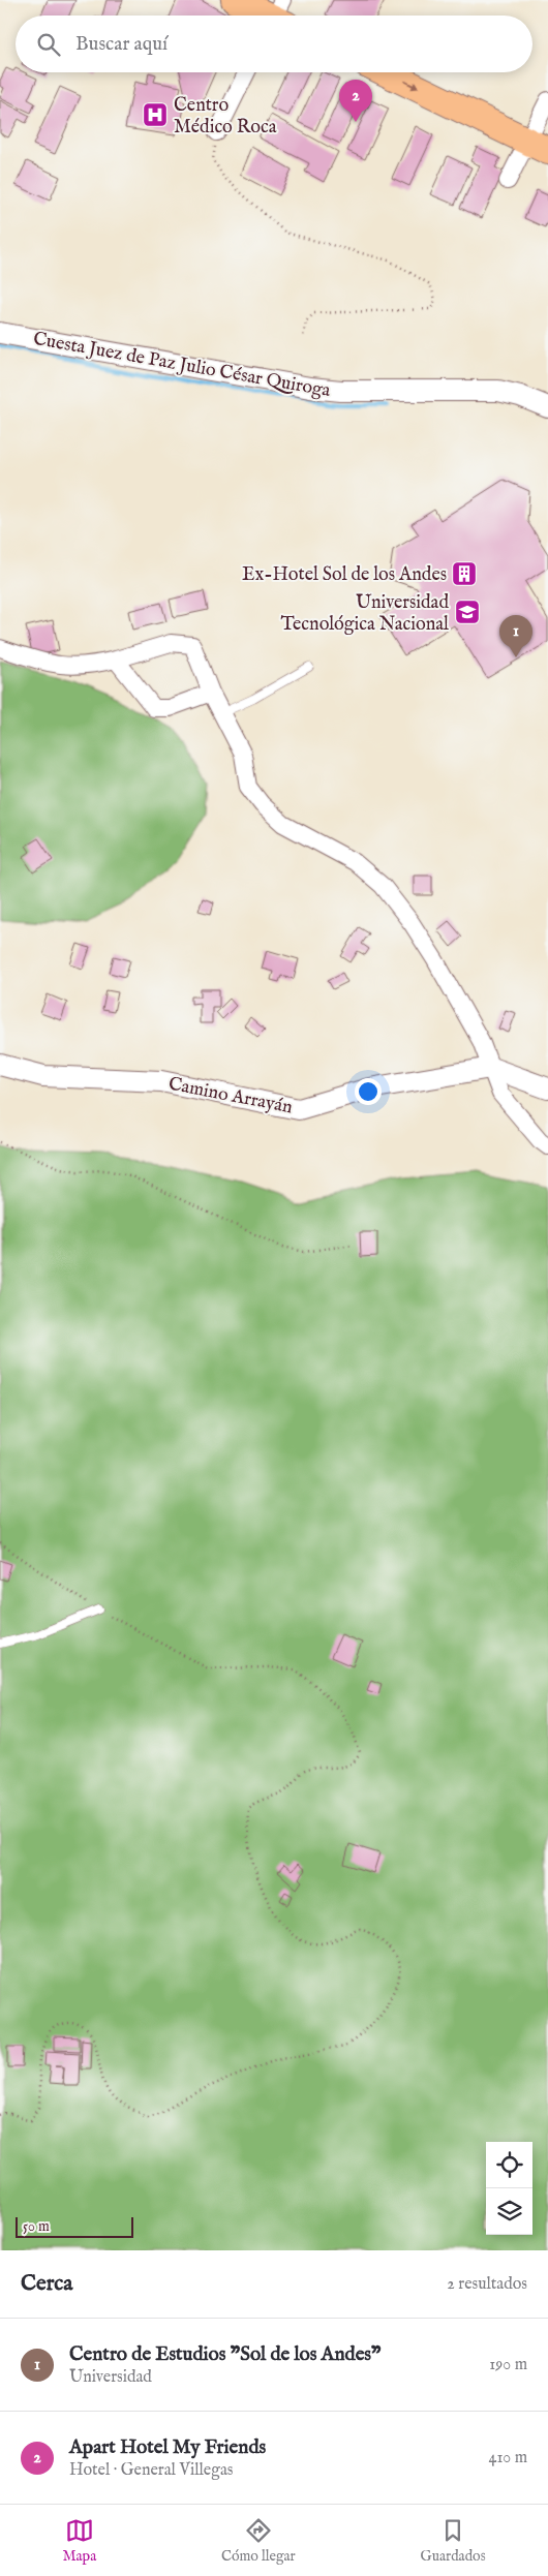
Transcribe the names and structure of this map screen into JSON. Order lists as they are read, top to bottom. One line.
{"streets":{"street":["Cuesta Juez de Paz Julio César Quiroga","Camino Arrayán"]},"places":{"hospital":["Centro Médico Roca"],"building":["Ex-Hotel Sol de los Andes"],"school or university":["Universidad Tecnológica Nacional"]},"scale_bar":"50 m","page":{"search":"Buscar aquí","pins":["2","1"],"scale":"50 m","heading":["Cerca","2 resultados"],"list":[{"mark":"1","name":"Centro de Estudios \"Sol de los Andes\"","note":"Universidad","value":"190 m"},{"mark":"2","name":"Apart Hotel My Friends","note":"Hotel · General Villegas","value":"410 m"}],"nav":["Mapa","Cómo llegar","Guardados"]}}
